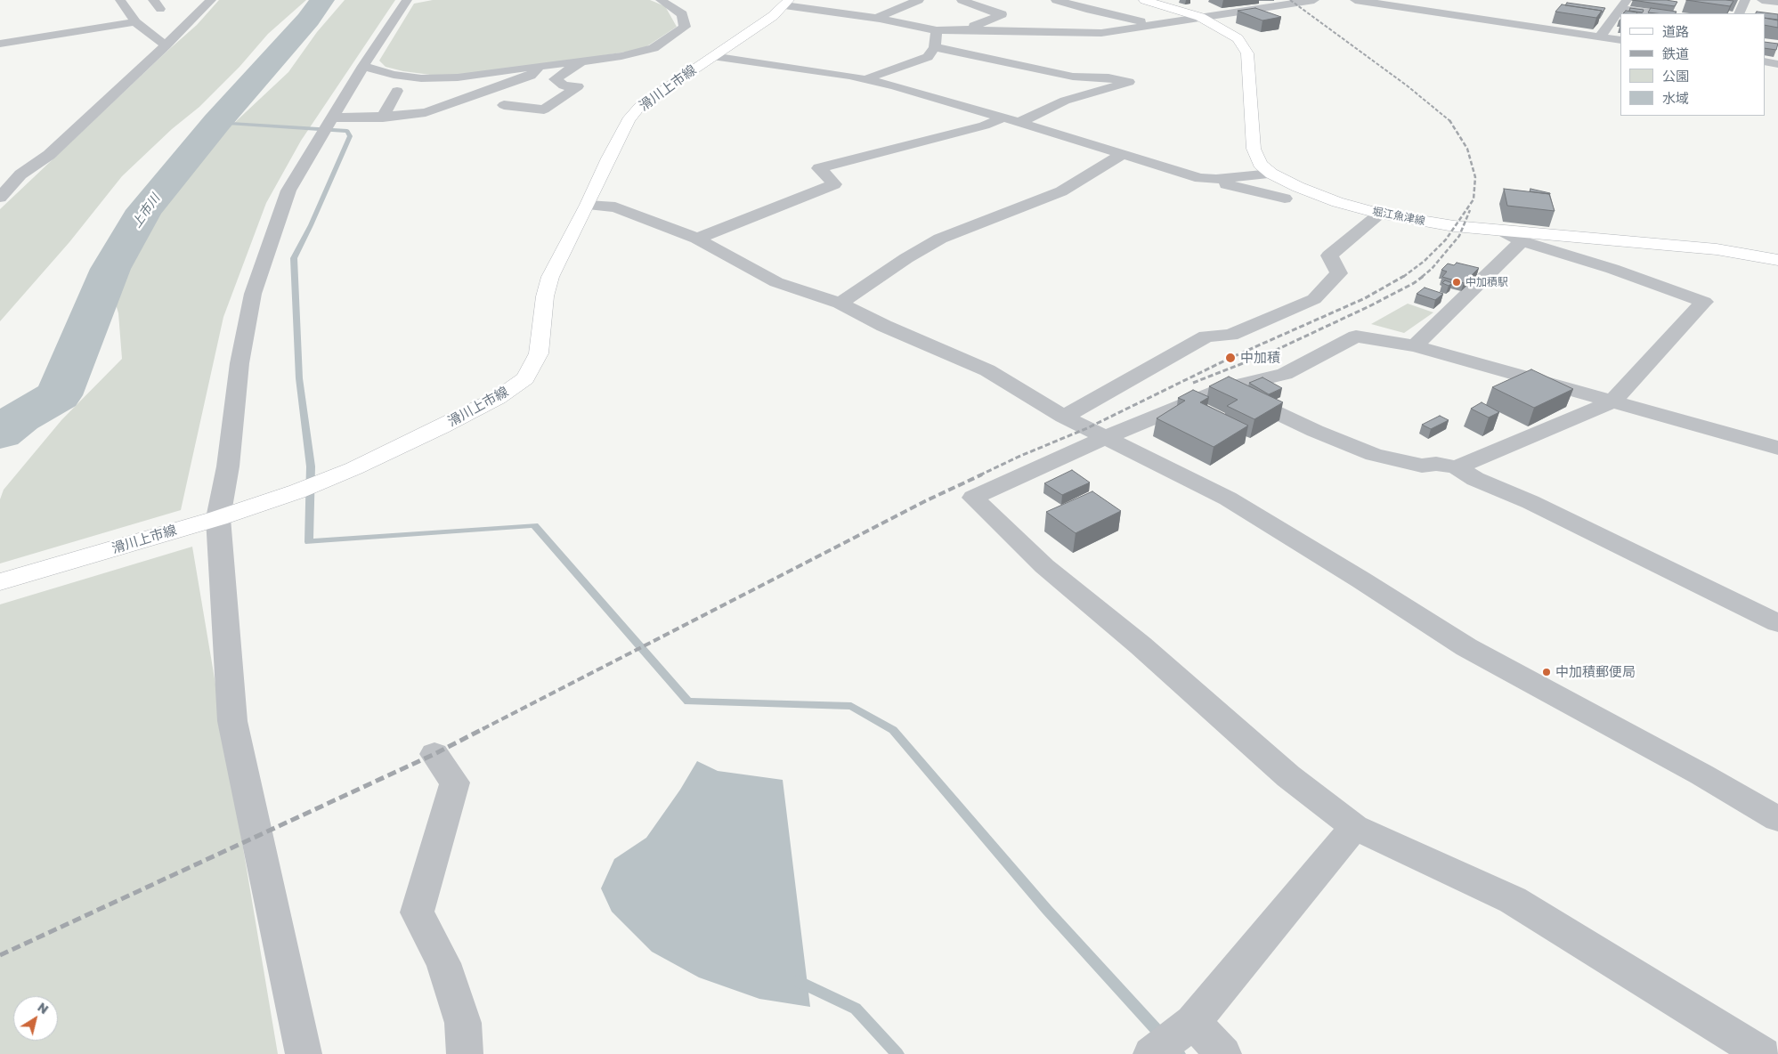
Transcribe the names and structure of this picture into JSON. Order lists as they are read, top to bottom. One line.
{"streets":{"main road":["滑川上市線","堀江魚津線"]},"water":["上市川"],"places":["中加積駅","中加積","中加積郵便局"],"legend":["道路","鉄道","公園","水域"],"north":"top right"}
